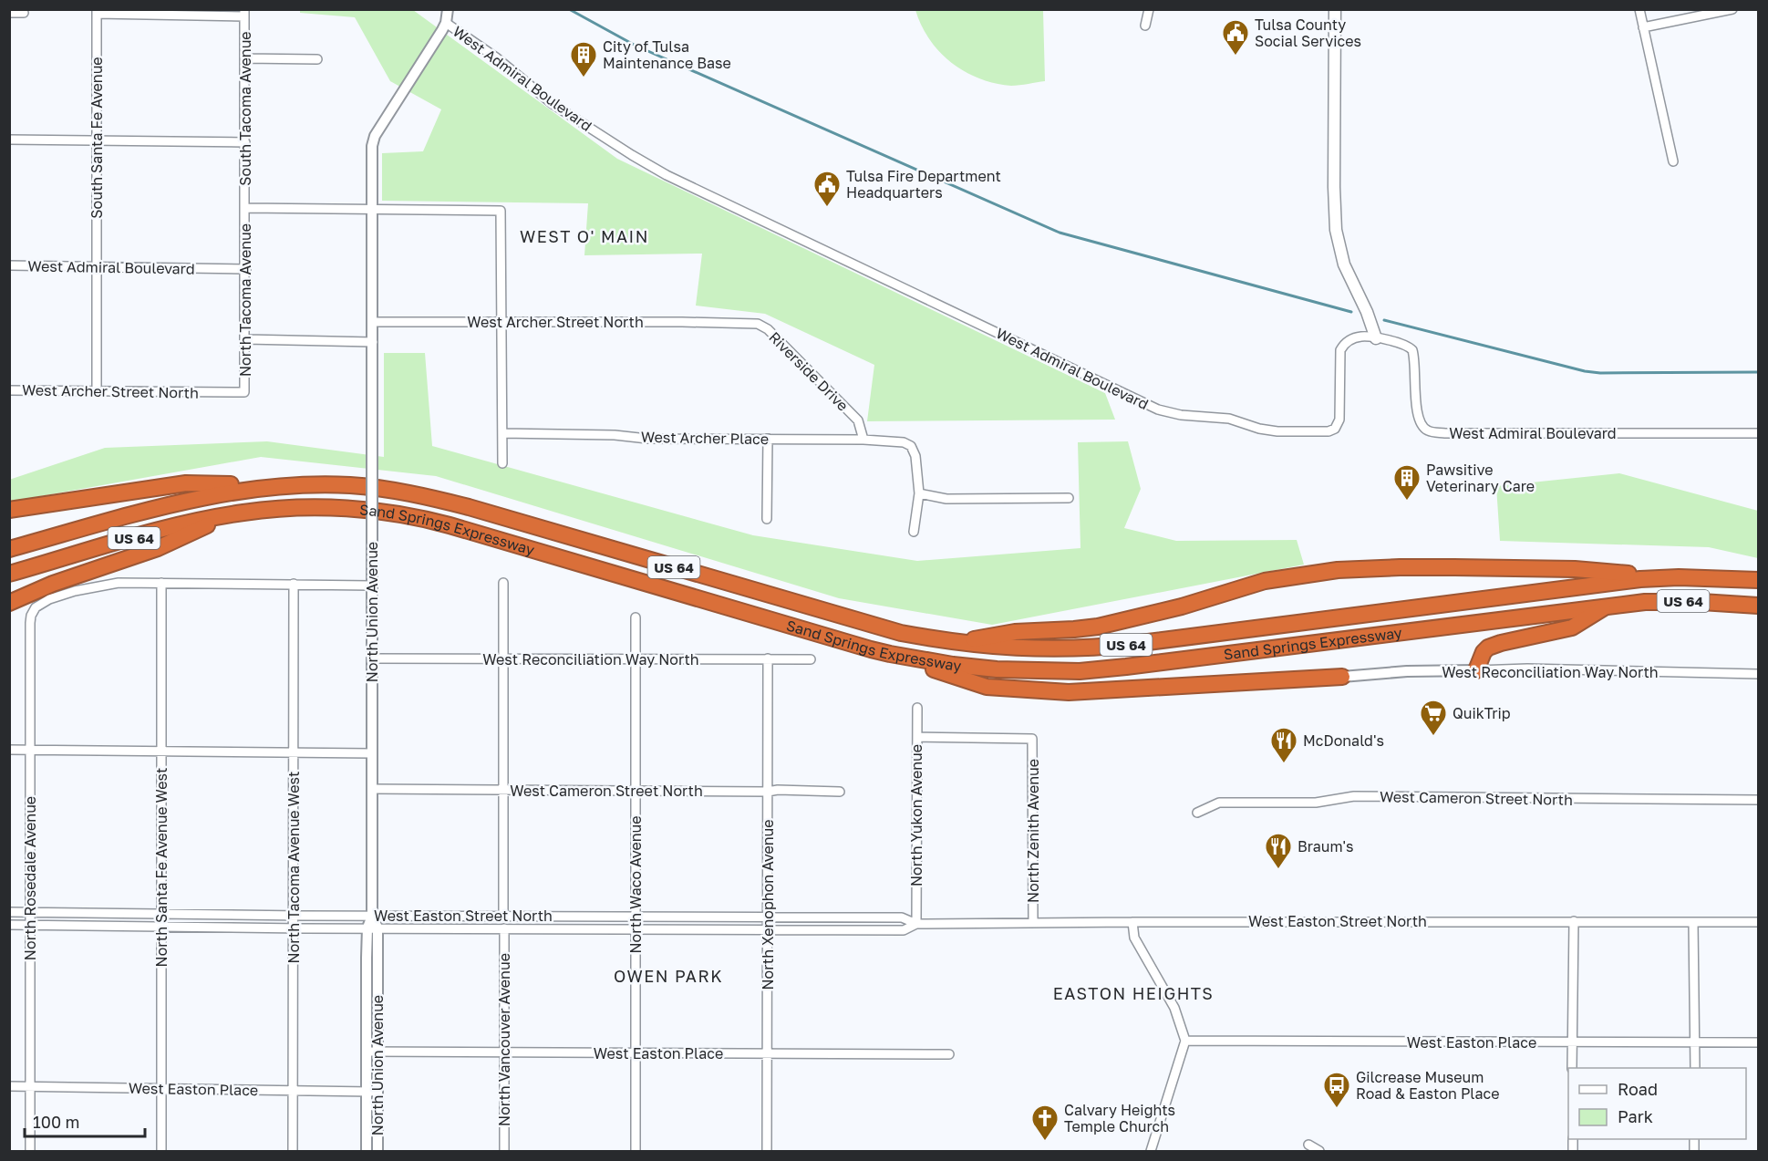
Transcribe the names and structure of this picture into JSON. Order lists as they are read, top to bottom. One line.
{"streets":{"highway":["Sand Springs Expressway","US 64"],"street":["West Admiral Boulevard","South Tacoma Avenue","South Santa Fe Avenue","North Tacoma Avenue","West Archer Street North","Riverside Drive","West Archer Place","North Union Avenue","West Reconciliation Way North","West Cameron Street North","North Yukon Avenue","North Zenith Avenue","North Santa Fe Avenue West","North Tacoma Avenue West","North Rosedale Avenue","North Waco Avenue","North Xenophon Avenue","West Easton Street North","North Vancouver Avenue","West Easton Place"]},"crossings":[["West Admiral Boulevard","South Santa Fe Avenue"],["West Admiral Boulevard","North Tacoma Avenue"],["West Admiral Boulevard","North Union Avenue"],["South Tacoma Avenue","North Tacoma Avenue"],["South Santa Fe Avenue","West Archer Street North"],["North Tacoma Avenue","West Archer Street North"],["West Archer Street North","Riverside Drive"],["West Archer Street North","North Union Avenue"],["Riverside Drive","West Archer Place"],["North Union Avenue","West Reconciliation Way North"],["North Union Avenue","West Cameron Street North"],["North Union Avenue","West Easton Street North"],["North Union Avenue","West Easton Place"],["West Reconciliation Way North","North Waco Avenue"],["West Reconciliation Way North","North Xenophon Avenue"],["West Cameron Street North","North Waco Avenue"],["West Cameron Street North","North Xenophon Avenue"],["North Yukon Avenue","North Zenith Avenue"],["North Yukon Avenue","West Easton Street North"],["North Zenith Avenue","West Easton Street North"],["North Santa Fe Avenue West","North Rosedale Avenue"],["North Santa Fe Avenue West","West Easton Street North"],["North Santa Fe Avenue West","West Easton Place"],["North Tacoma Avenue West","West Easton Street North"],["North Tacoma Avenue West","West Easton Place"],["North Rosedale Avenue","West Easton Street North"],["North Rosedale Avenue","West Easton Place"],["North Waco Avenue","West Easton Street North"],["North Waco Avenue","West Easton Place"],["North Xenophon Avenue","West Easton Street North"],["North Xenophon Avenue","West Easton Place"],["West Easton Street North","North Vancouver Avenue"],["North Vancouver Avenue","West Easton Place"]],"districts":["WEST O' MAIN","OWEN PARK","EASTON HEIGHTS"],"places":{"public building":["Tulsa County Social Services","Tulsa Fire Department Headquarters"],"building":["City of Tulsa Maintenance Base","Pawsitive Veterinary Care"],"supermarket":["QuikTrip"],"restaurant":["McDonald's","Braum's"],"bus stop":["Gilcrease Museum Road & Easton Place"],"church":["Calvary Heights Temple Church"]},"legend":["Road","Park"],"scale_bar":"100 m"}
